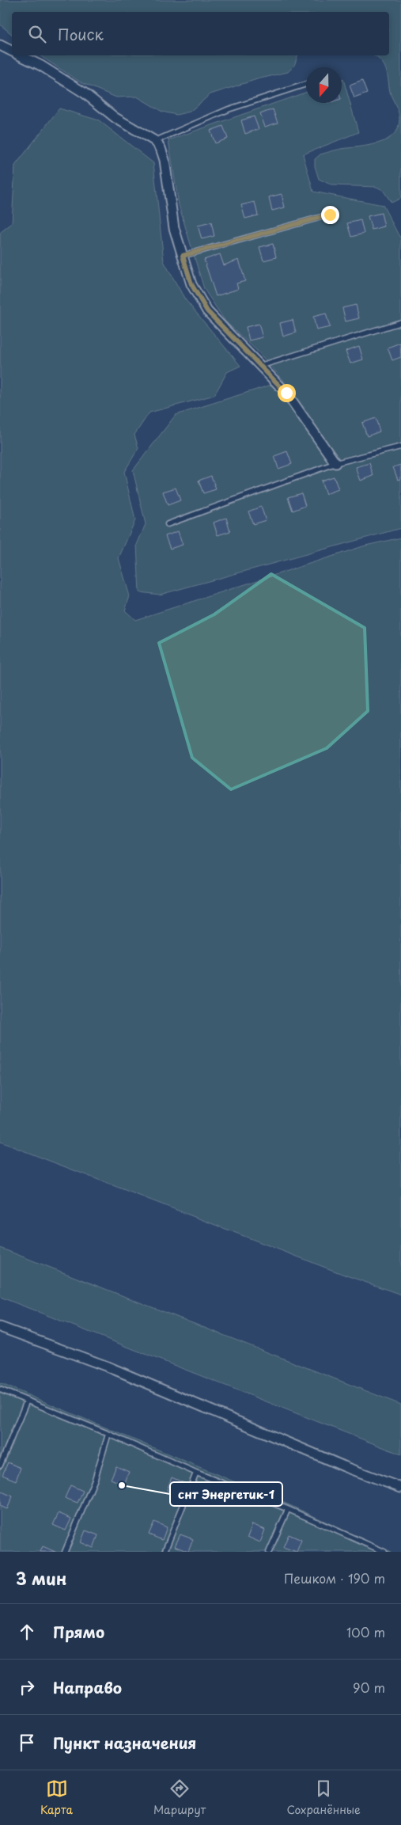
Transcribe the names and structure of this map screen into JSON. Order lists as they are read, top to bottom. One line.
{"places":["снт Энергетик-1"],"north":"bottom","page":{"search":"Поиск","heading":["3 мин","Пешком · 190 m"],"list":[["Прямо","100 m"],["Направо","90 m"],"Пункт назначения"],"nav":["Карта","Маршрут","Сохранённые"]}}
